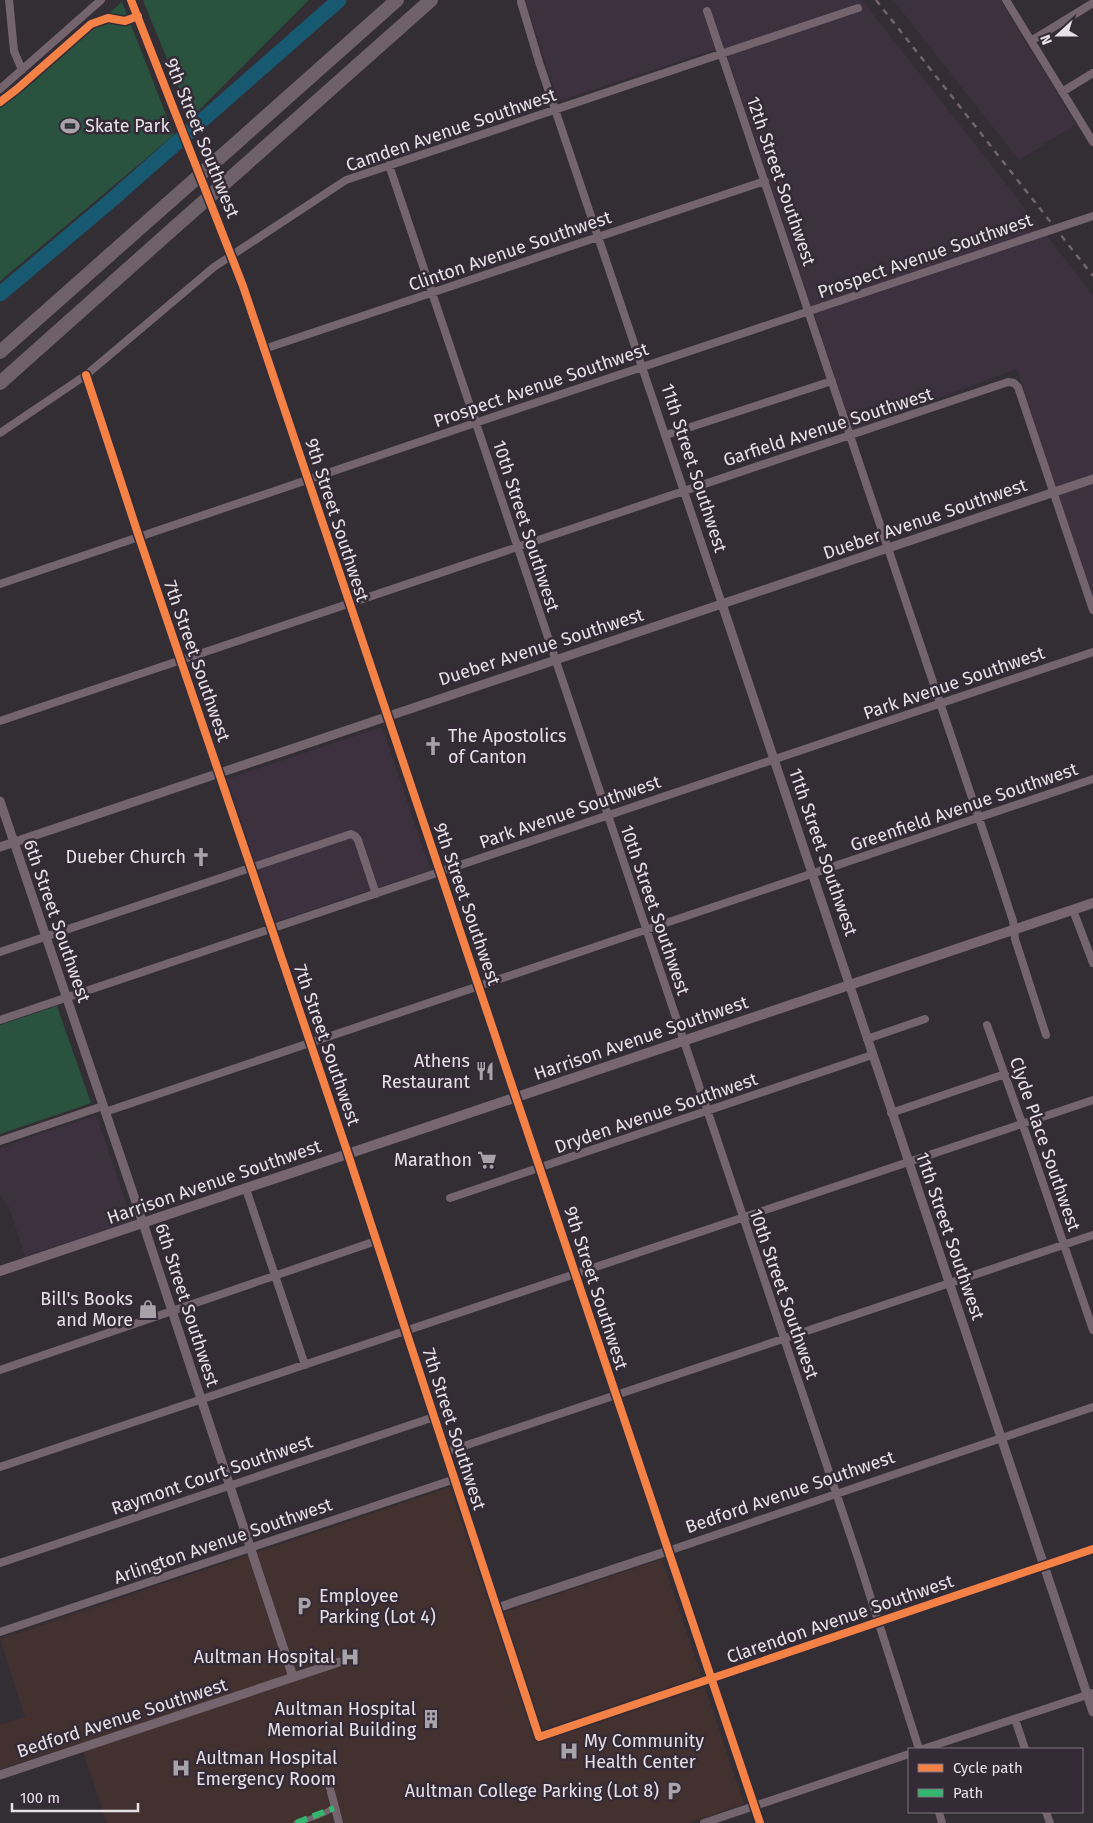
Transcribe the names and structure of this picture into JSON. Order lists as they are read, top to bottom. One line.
{"streets":{"main road":["Harrison Avenue Southwest"],"street":["Camden Avenue Southwest","9th Street Southwest","12th Street Southwest","Clinton Avenue Southwest","Prospect Avenue Southwest","Garfield Avenue Southwest","11th Street Southwest","Dueber Avenue Southwest","10th Street Southwest","7th Street Southwest","Park Avenue Southwest","Greenfield Avenue Southwest","6th Street Southwest","Dryden Avenue Southwest","Clyde Place Southwest","Raymont Court Southwest","Bedford Avenue Southwest","Arlington Avenue Southwest","Clarendon Avenue Southwest"]},"crossings":[["Camden Avenue Southwest","9th Street Southwest"],["Camden Avenue Southwest","12th Street Southwest"],["Camden Avenue Southwest","11th Street Southwest"],["Camden Avenue Southwest","10th Street Southwest"],["Camden Avenue Southwest","7th Street Southwest"],["9th Street Southwest","Clinton Avenue Southwest"],["9th Street Southwest","Prospect Avenue Southwest"],["9th Street Southwest","Garfield Avenue Southwest"],["9th Street Southwest","Dueber Avenue Southwest"],["9th Street Southwest","Park Avenue Southwest"],["9th Street Southwest","Greenfield Avenue Southwest"],["9th Street Southwest","Harrison Avenue Southwest"],["9th Street Southwest","Dryden Avenue Southwest"],["9th Street Southwest","Bedford Avenue Southwest"],["9th Street Southwest","Clarendon Avenue Southwest"],["12th Street Southwest","Clinton Avenue Southwest"],["12th Street Southwest","Prospect Avenue Southwest"],["12th Street Southwest","Garfield Avenue Southwest"],["12th Street Southwest","Dueber Avenue Southwest"],["12th Street Southwest","Park Avenue Southwest"],["12th Street Southwest","Greenfield Avenue Southwest"],["12th Street Southwest","Harrison Avenue Southwest"],["Clinton Avenue Southwest","11th Street Southwest"],["Clinton Avenue Southwest","10th Street Southwest"],["Prospect Avenue Southwest","11th Street Southwest"],["Prospect Avenue Southwest","10th Street Southwest"],["Prospect Avenue Southwest","7th Street Southwest"],["Garfield Avenue Southwest","11th Street Southwest"],["Garfield Avenue Southwest","Dueber Avenue Southwest"],["Garfield Avenue Southwest","10th Street Southwest"],["Garfield Avenue Southwest","7th Street Southwest"],["11th Street Southwest","Dueber Avenue Southwest"],["11th Street Southwest","Park Avenue Southwest"],["11th Street Southwest","Greenfield Avenue Southwest"],["11th Street Southwest","Harrison Avenue Southwest"],["11th Street Southwest","Dryden Avenue Southwest"],["11th Street Southwest","Bedford Avenue Southwest"],["11th Street Southwest","Clarendon Avenue Southwest"],["Dueber Avenue Southwest","10th Street Southwest"],["Dueber Avenue Southwest","7th Street Southwest"],["Dueber Avenue Southwest","6th Street Southwest"],["10th Street Southwest","Park Avenue Southwest"],["10th Street Southwest","Greenfield Avenue Southwest"],["10th Street Southwest","Harrison Avenue Southwest"],["10th Street Southwest","Dryden Avenue Southwest"],["10th Street Southwest","Bedford Avenue Southwest"],["10th Street Southwest","Clarendon Avenue Southwest"],["7th Street Southwest","Park Avenue Southwest"],["7th Street Southwest","Greenfield Avenue Southwest"],["7th Street Southwest","Harrison Avenue Southwest"],["7th Street Southwest","Raymont Court Southwest"],["7th Street Southwest","Bedford Avenue Southwest"],["7th Street Southwest","Arlington Avenue Southwest"],["7th Street Southwest","Clarendon Avenue Southwest"],["Park Avenue Southwest","6th Street Southwest"],["Greenfield Avenue Southwest","6th Street Southwest"],["6th Street Southwest","Harrison Avenue Southwest"],["6th Street Southwest","Raymont Court Southwest"],["6th Street Southwest","Bedford Avenue Southwest"],["6th Street Southwest","Arlington Avenue Southwest"]],"places":{"sports":["Skate Park"],"church":["The Apostolics of Canton","Dueber Church"],"restaurant":["Athens Restaurant"],"supermarket":["Marathon"],"shop":["Bill's Books and More"],"parking":["Employee Parking (Lot 4)","Aultman College Parking (Lot 8)"],"hospital":["Aultman Hospital","My Community Health Center","Aultman Hospital Emergency Room"],"building":["Aultman Hospital Memorial Building"]},"legend":["Cycle path","Path"],"scale_bar":"100 m","north":"left"}
